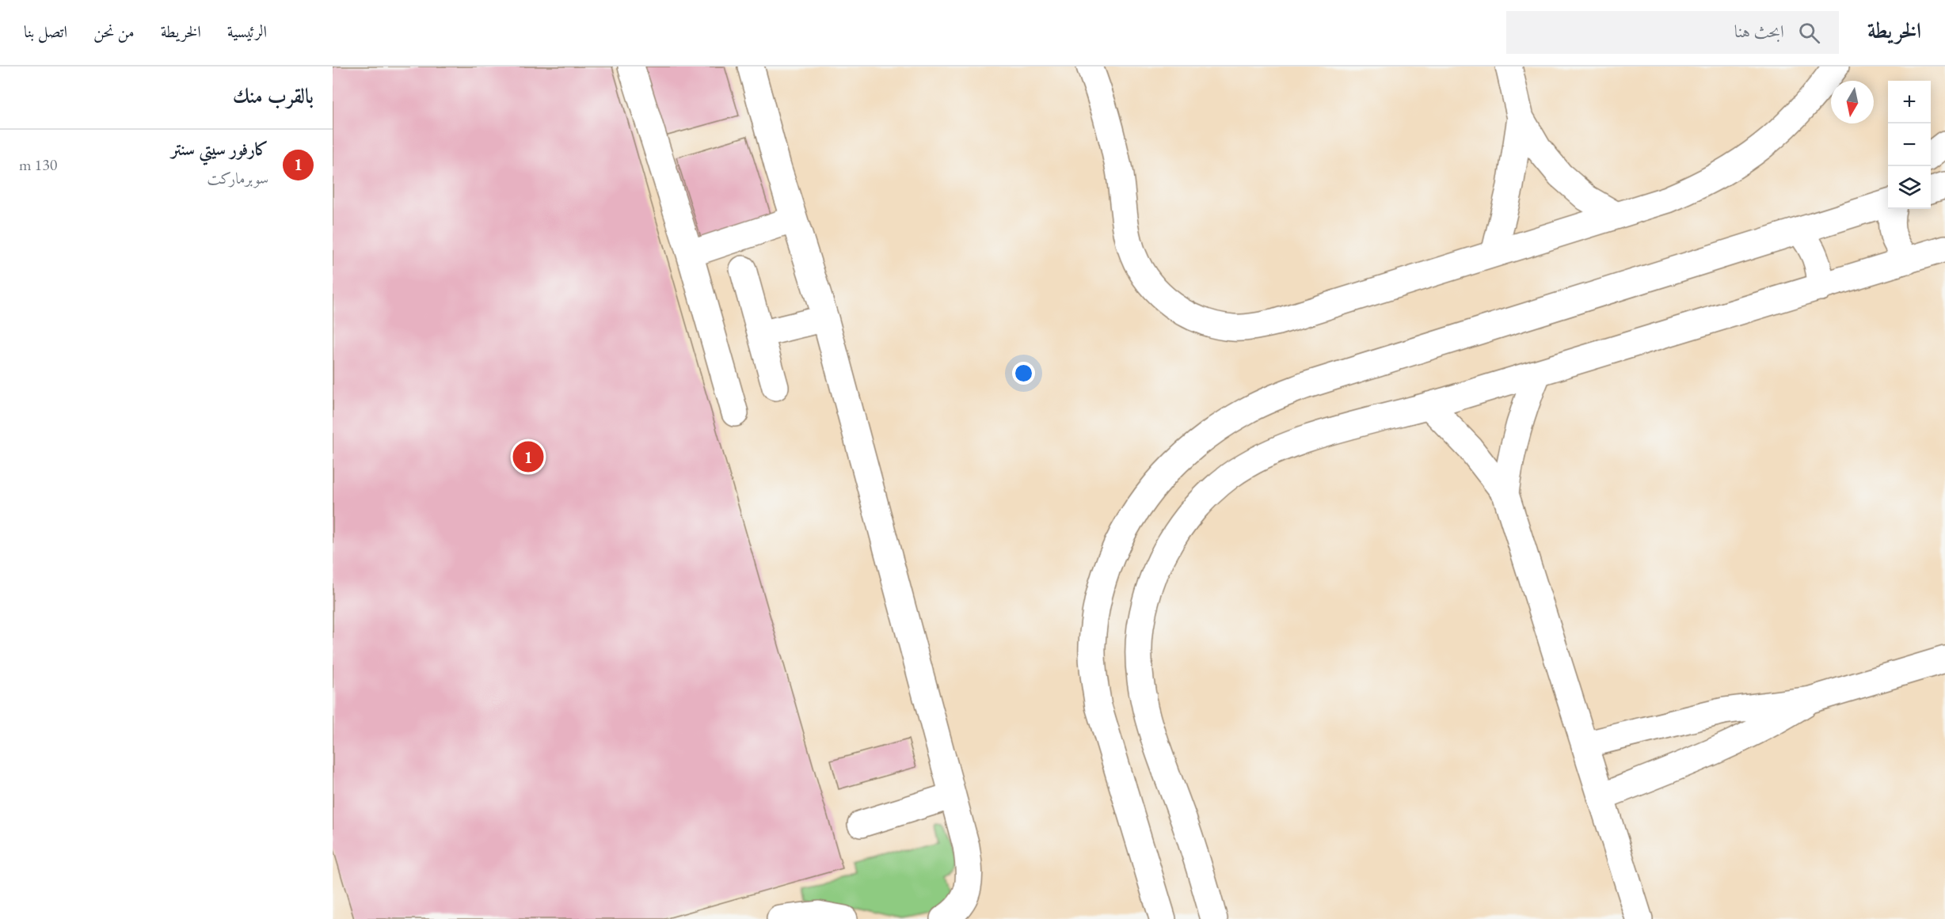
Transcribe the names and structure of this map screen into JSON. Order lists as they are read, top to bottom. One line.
{"north":"bottom","page":{"header":"الخريطة","search":"ابحث هنا","nav":["الرئيسية","الخريطة","من نحن","اتصل بنا"],"heading":"بالقرب منك","map_buttons":["+","−"],"list":[{"mark":"1","name":"كارفور سيتي سنتر","note":"سوبرماركت","value":"130 m"}],"pins":"1"}}
